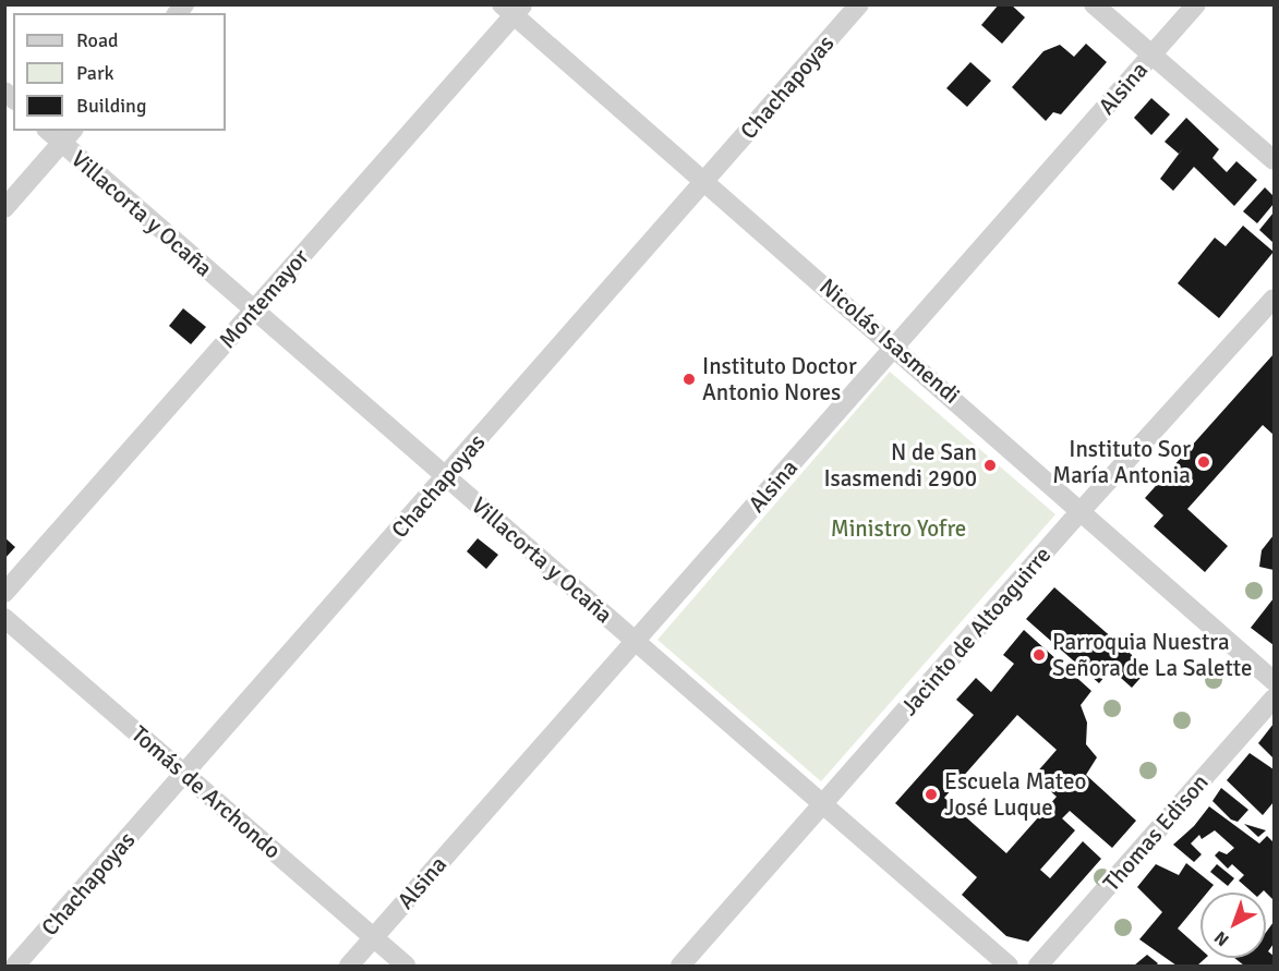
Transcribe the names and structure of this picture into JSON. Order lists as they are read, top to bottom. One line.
{"streets":{"street":["Chachapoyas","Alsina","Villacorta y Ocaña","Montemayor","Nicolás Isasmendi","Jacinto de Altoaguirre","Tomás de Archondo","Thomas Edison"]},"crossings":[["Chachapoyas","Villacorta y Ocaña"],["Chachapoyas","Nicolás Isasmendi"],["Chachapoyas","Tomás de Archondo"],["Alsina","Villacorta y Ocaña"],["Alsina","Nicolás Isasmendi"],["Alsina","Tomás de Archondo"],["Villacorta y Ocaña","Montemayor"],["Villacorta y Ocaña","Jacinto de Altoaguirre"],["Montemayor","Nicolás Isasmendi"],["Nicolás Isasmendi","Jacinto de Altoaguirre"]],"parks":["Ministro Yofre"],"places":["Instituto Doctor Antonio Nores","Instituto Sor María Antonia","N de San Isasmendi 2900","Parroquia Nuestra Señora de La Salette","Escuela Mateo José Luque"],"legend":["Road","Park","Building"],"north":"bottom left"}
